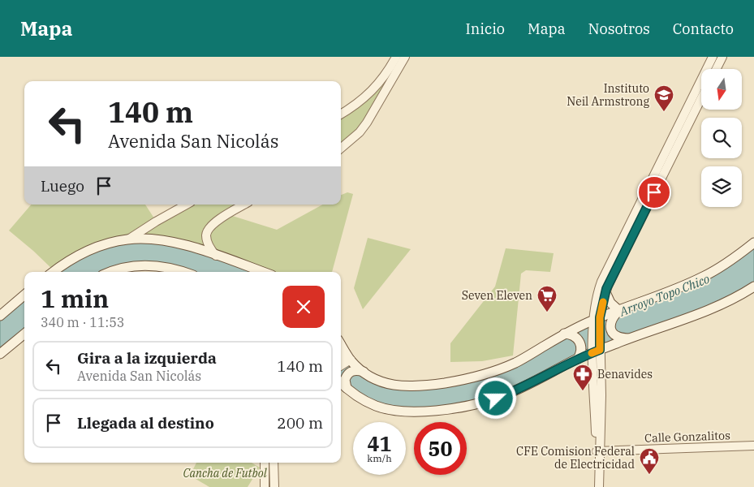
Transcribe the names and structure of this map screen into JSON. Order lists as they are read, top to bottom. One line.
{"streets":{"street":["Calle Gonzalitos"]},"water":["Arroyo Topo Chico"],"parks":["Cancha de Futbol"],"places":{"school or university":["Instituto Neil Armstrong"],"supermarket":["Seven Eleven"],"pharmacy":["Benavides"],"public building":["CFE Comision Federal de Electricidad"]},"north":"bottom","page":{"header":"Mapa","nav":["Inicio","Mapa","Nosotros","Contacto"],"turn":["140 m","Avenida San Nicolás"],"then":"Luego","heading":["1 min","340 m · 11:53"],"list":[{"name":"Gira a la izquierda","note":"Avenida San Nicolás","value":"140 m"},{"name":"Llegada al destino","value":"200 m"}],"speed":"41 km/h","limit":"50"}}
